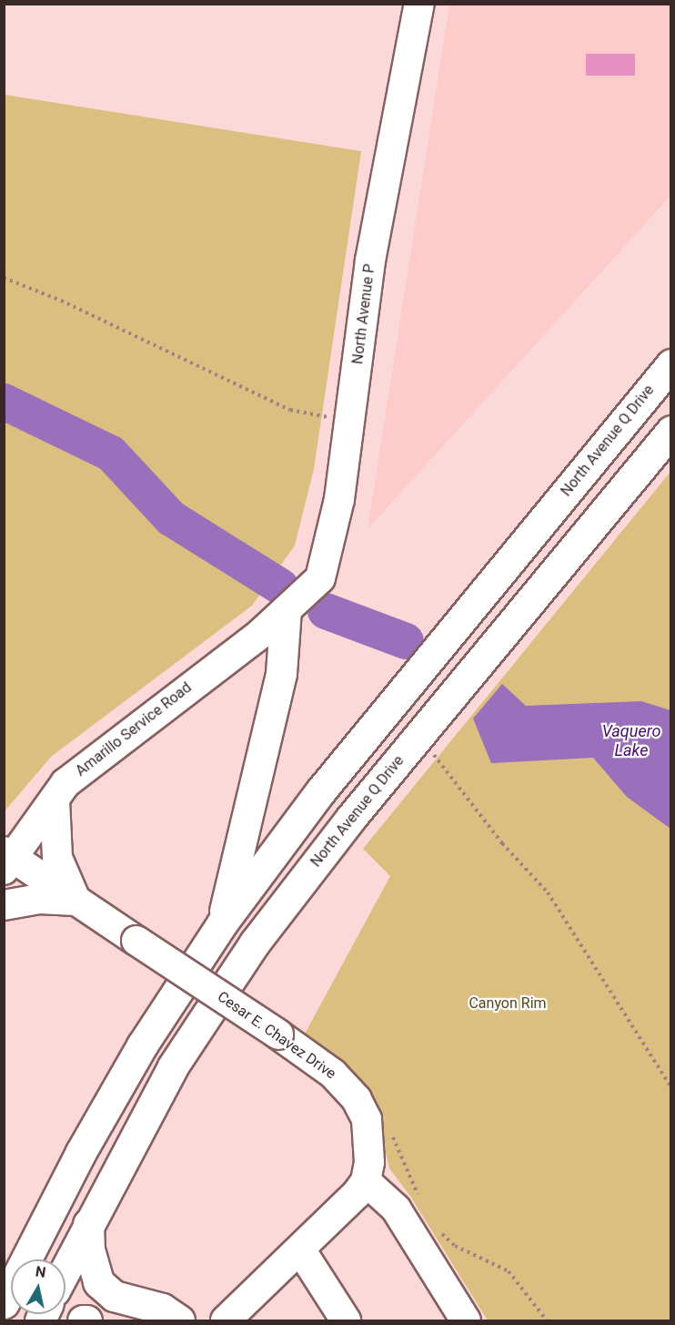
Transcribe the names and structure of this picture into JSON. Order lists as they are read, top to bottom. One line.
{"streets":{"main road":["North Avenue Q Drive"],"street":["North Avenue P","Amarillo Service Road","Cesar E. Chavez Drive"]},"crossings":[["North Avenue P","Amarillo Service Road"],["Amarillo Service Road","Cesar E. Chavez Drive"]],"water":["Vaquero Lake"],"parks":["Canyon Rim"],"north":"top"}
